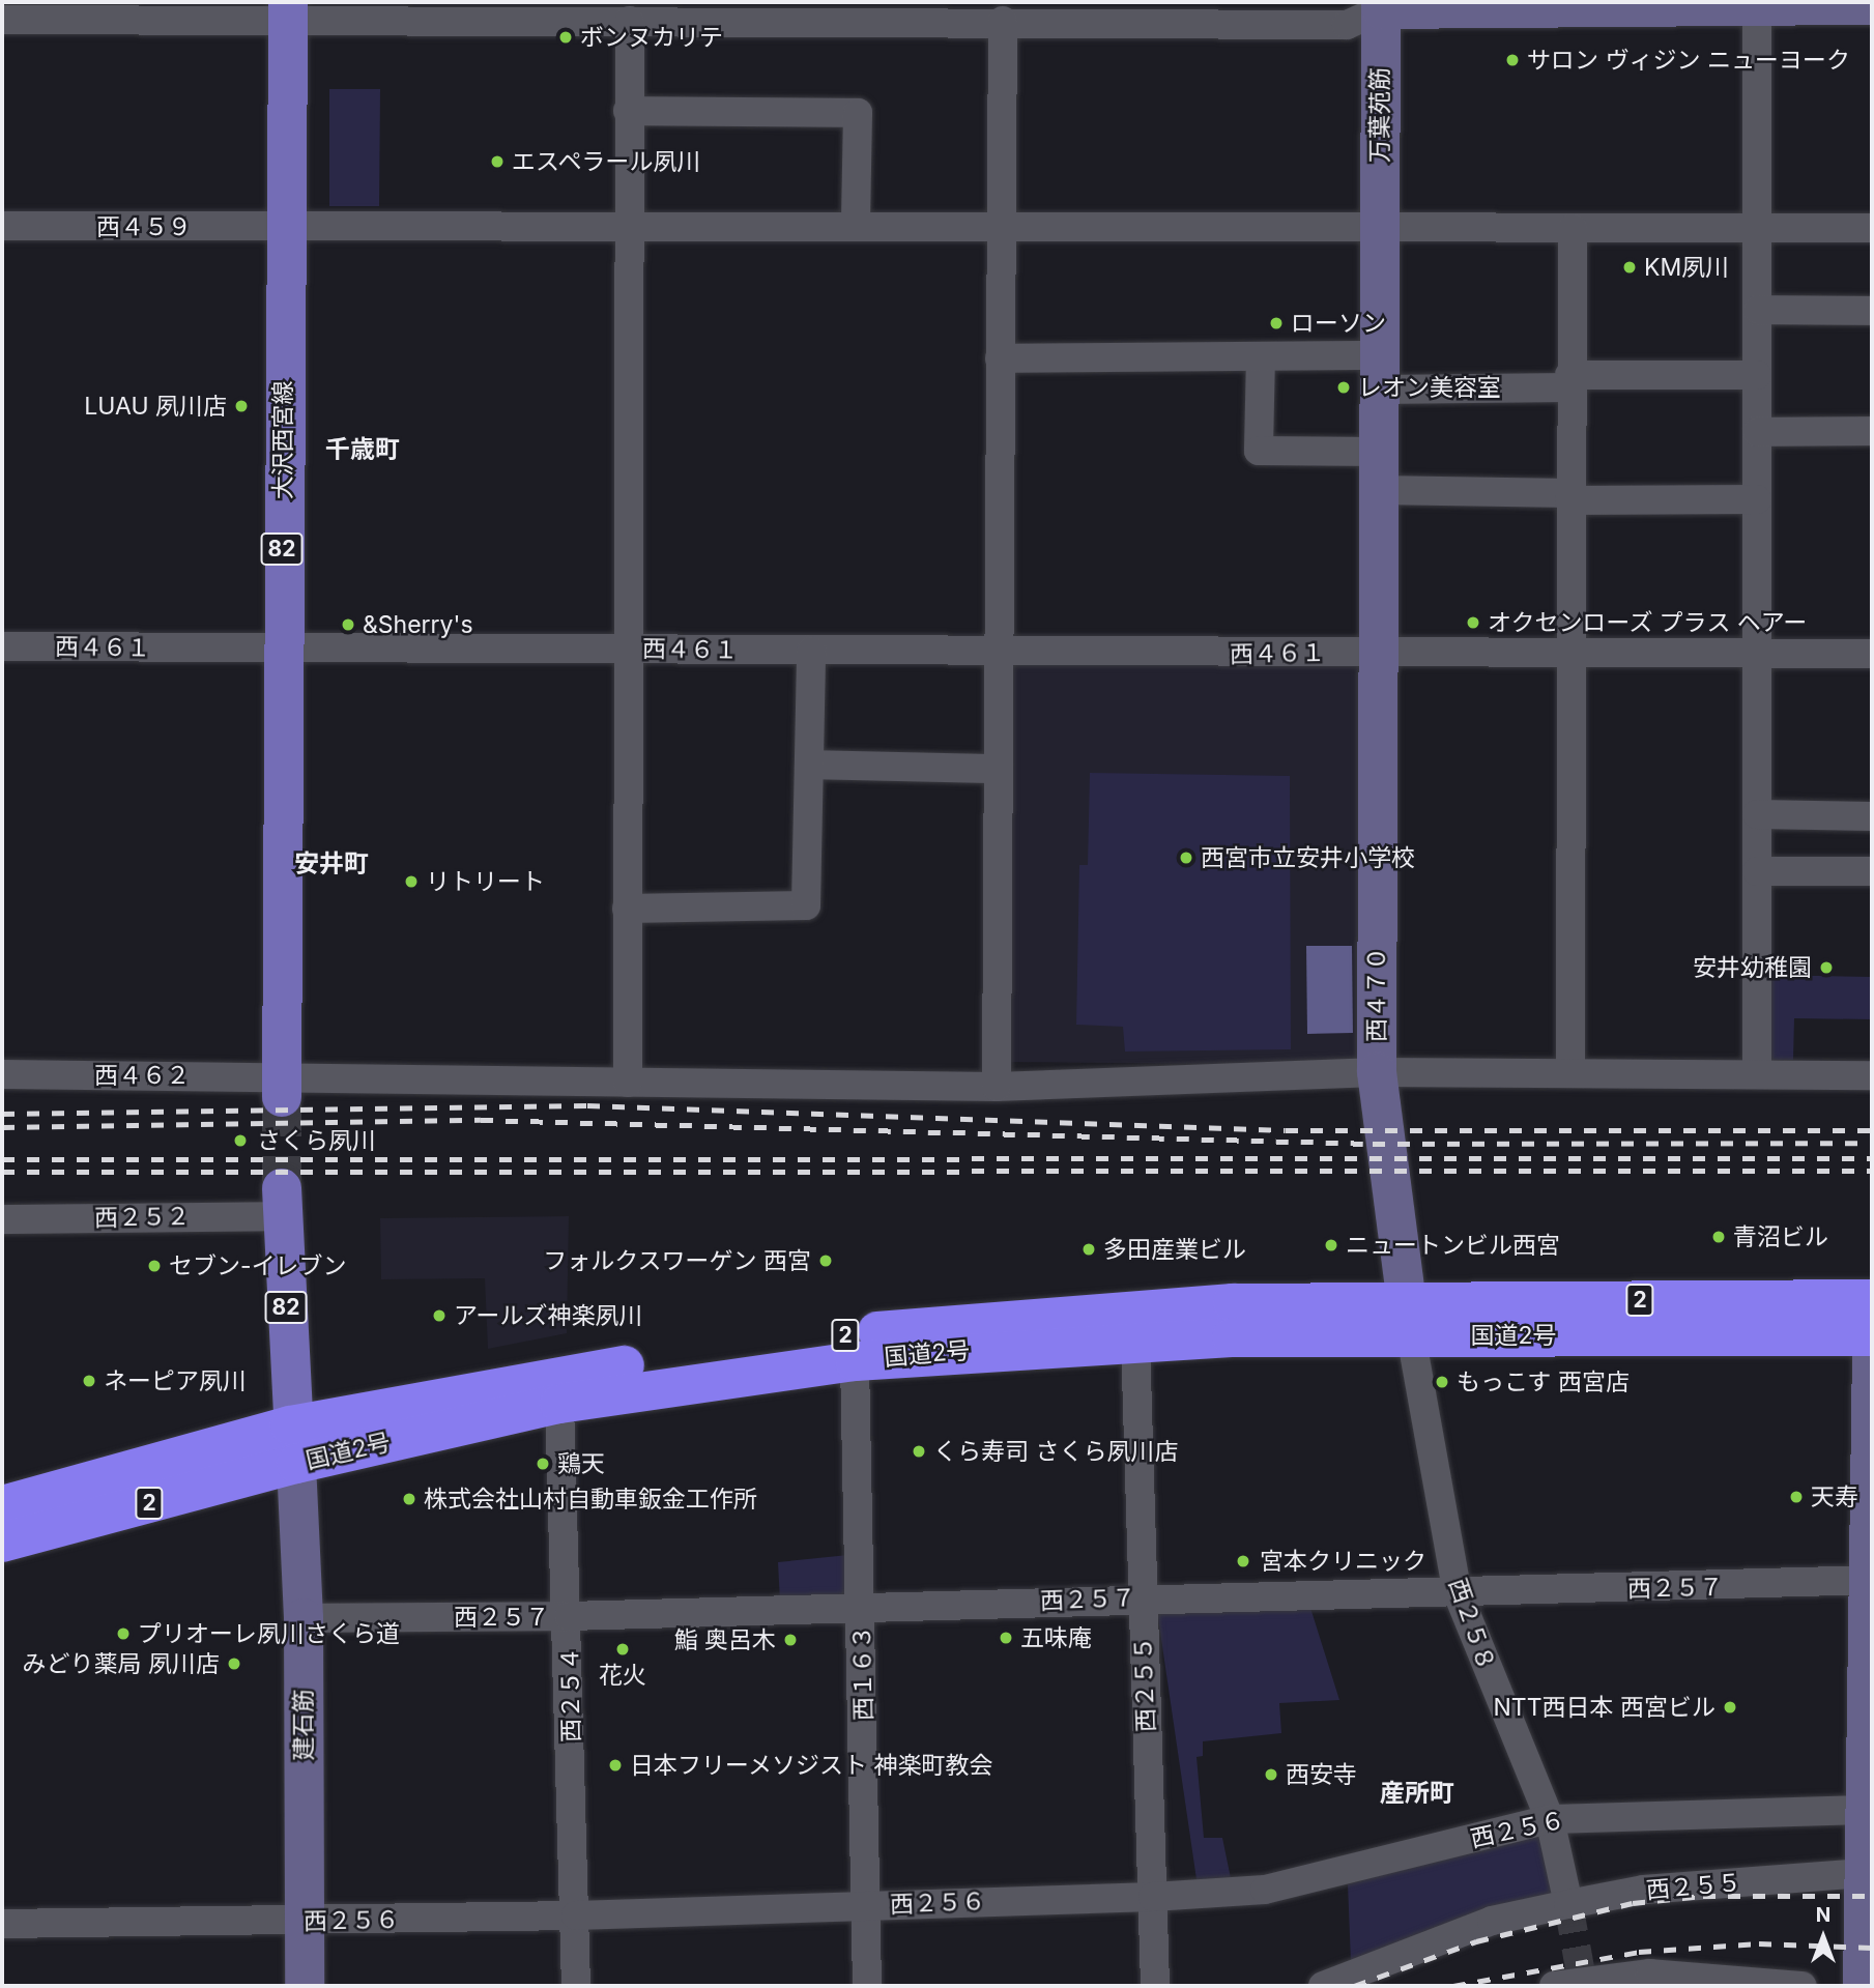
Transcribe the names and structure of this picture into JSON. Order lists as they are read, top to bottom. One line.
{"streets":{"highway":["2","国道2号"],"main road":["大沢西宮線","82"],"street":["万葉苑筋","西４５９","西４６１","西４７０","西４６２","西２５２","西２５７","西２５８","西１６３","西２５５","西２５４","建石筋","西２５６"]},"crossings":[["万葉苑筋","西４５９"],["万葉苑筋","西４７０"],["西４５９","大沢西宮線"],["大沢西宮線","西４６１"],["大沢西宮線","西４６２"],["82","西２５２"],["82","国道2号"],["82","建石筋"],["西４６１","西４７０"],["西４７０","西４６２"],["西４７０","国道2号"],["西４７０","西２５８"],["国道2号","西２５８"],["国道2号","西１６３"],["国道2号","西２５５"],["国道2号","西２５４"],["国道2号","建石筋"],["西２５７","西２５８"],["西２５７","西１６３"],["西２５７","西２５５"],["西２５７","西２５４"],["西２５７","建石筋"],["西２５８","西２５５"],["西２５８","西２５６"],["西１６３","西２５６"],["西２５５","西２５６"],["西２５４","西２５６"],["建石筋","西２５６"]],"districts":["千歳町","安井町","産所町"],"places":["ボンヌカリテ","サロン ヴィジン ニューヨーク","エスペラール夙川","KM夙川","ローソン","レオン美容室","LUAU 夙川店","オクセンローズ プラス ヘアー","&Sherry's","西宮市立安井小学校","リトリート","安井幼稚園","さくら夙川","青沼ビル","ニュートンビル西宮","多田産業ビル","フォルクスワーゲン 西宮","セブン-イレブン","アールズ神楽夙川","ネーピア夙川","もっこす 西宮店","くら寿司 さくら夙川店","鶏天","天寿","株式会社山村自動車鈑金工作所","宮本クリニック","プリオーレ夙川さくら道","五味庵","鮨 奥呂木","花火","みどり薬局 夙川店","NTT西日本 西宮ビル","日本フリーメソジスト 神楽町教会","西安寺"],"north":"top"}
